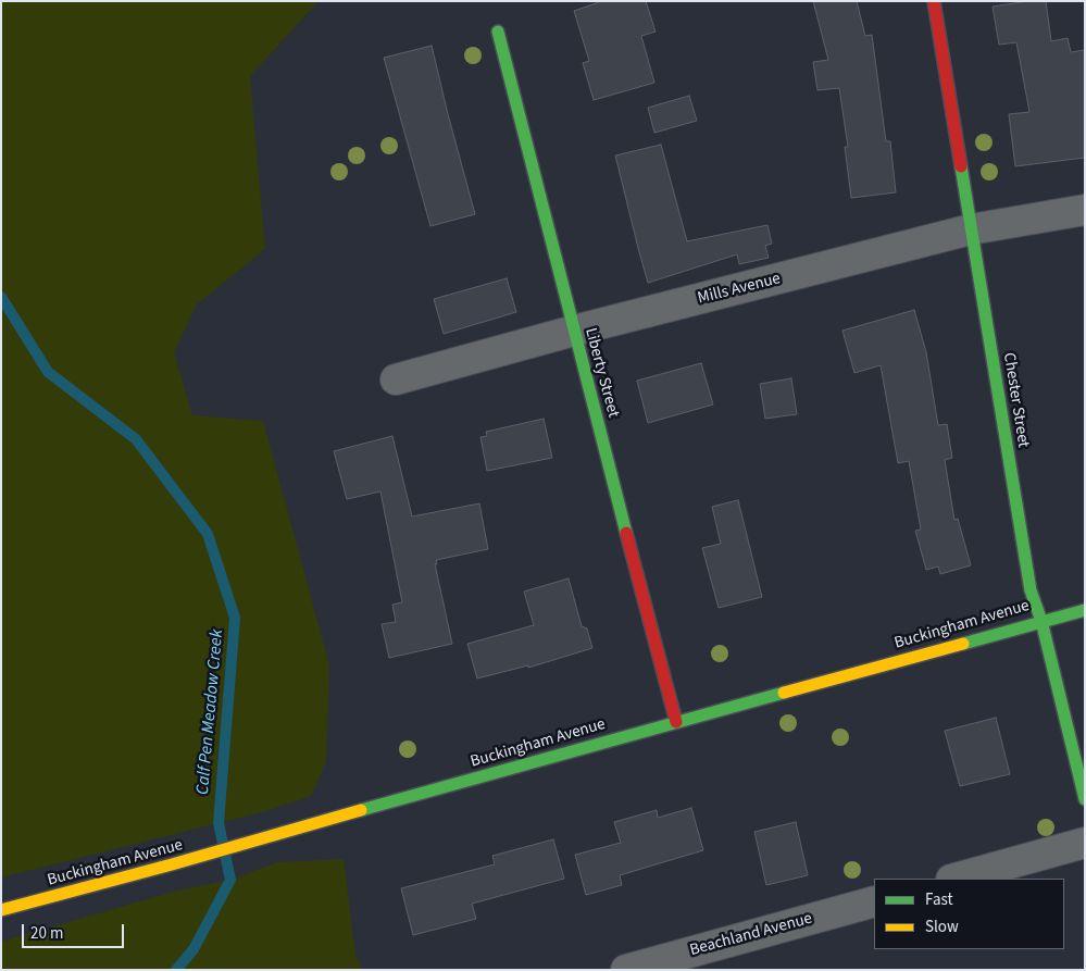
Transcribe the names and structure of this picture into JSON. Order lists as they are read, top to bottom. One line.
{"streets":{"street":["Mills Avenue","Liberty Street","Chester Street","Buckingham Avenue","Beachland Avenue"]},"crossings":[["Mills Avenue","Liberty Street"],["Mills Avenue","Chester Street"],["Liberty Street","Buckingham Avenue"],["Chester Street","Buckingham Avenue"]],"water":["Calf Pen Meadow Creek"],"legend":["Fast","Slow"],"scale_bar":"20 m"}
